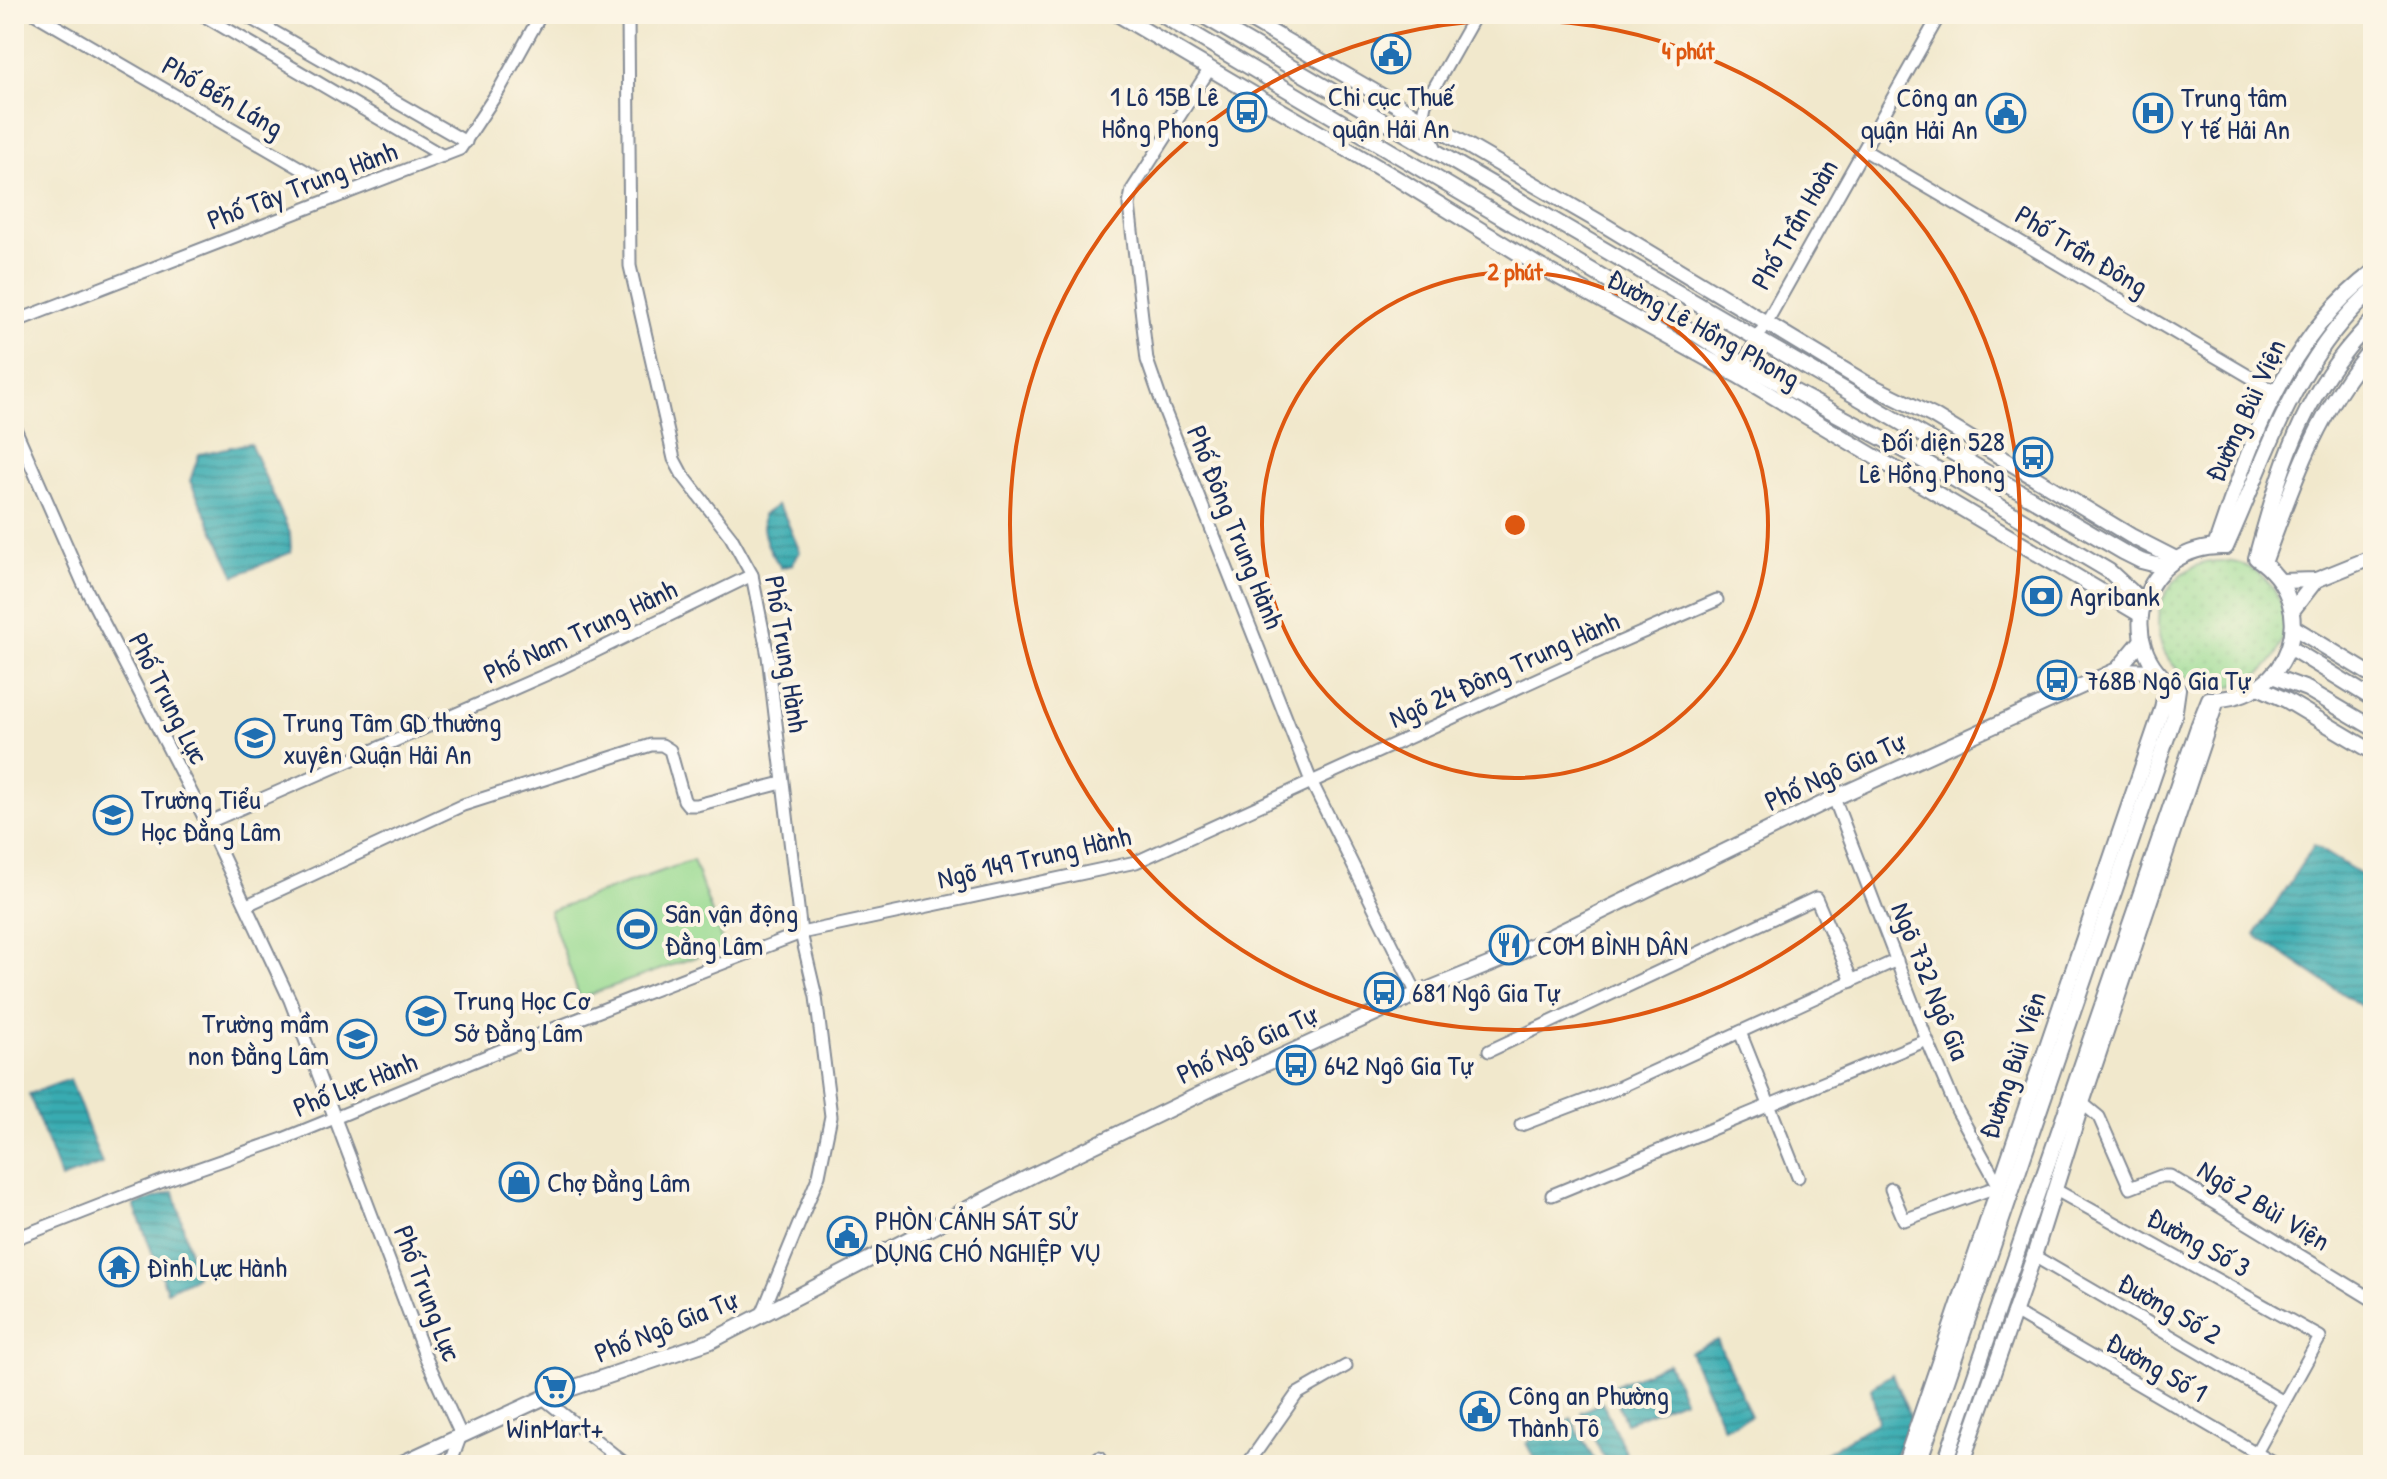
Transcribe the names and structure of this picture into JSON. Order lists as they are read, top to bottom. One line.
{"streets":{"main road":["Đường Lê Hồng Phong","Đường Bùi Viện","Phố Ngô Gia Tự"],"street":["Phố Bến Láng","Phố Tây Trung Hành","Phố Trần Hoàn","Phố Trần Đông","Phố Đông Trung Hành","Phố Nam Trung Hành","Phố Trung Hành","Ngõ 24 Đông Trung Hành","Phố Trung Lực","Ngõ 149 Trung Hành","Ngõ 732 Ngô Gia","Phố Lực Hành","Ngõ 2 Bùi Viện","Đường Số 3","Đường Số 2","Đường Số 1"]},"crossings":[["Phố Bến Láng","Phố Tây Trung Hành"],["Phố Trần Hoàn","Phố Trần Đông"],["Phố Trần Hoàn","Đường Lê Hồng Phong"],["Phố Trần Đông","Đường Bùi Viện"],["Đường Lê Hồng Phong","Phố Đông Trung Hành"],["Đường Bùi Viện","Ngõ 732 Ngô Gia"],["Phố Đông Trung Hành","Ngõ 24 Đông Trung Hành"],["Phố Đông Trung Hành","Phố Ngô Gia Tự"],["Phố Đông Trung Hành","Ngõ 149 Trung Hành"],["Phố Nam Trung Hành","Phố Trung Hành"],["Phố Nam Trung Hành","Phố Trung Lực"],["Phố Trung Hành","Phố Ngô Gia Tự"],["Phố Trung Hành","Ngõ 149 Trung Hành"],["Phố Trung Hành","Phố Lực Hành"],["Ngõ 24 Đông Trung Hành","Ngõ 149 Trung Hành"],["Phố Trung Lực","Phố Ngô Gia Tự"],["Phố Trung Lực","Phố Lực Hành"],["Phố Ngô Gia Tự","Ngõ 732 Ngô Gia"],["Ngõ 149 Trung Hành","Phố Lực Hành"],["Đường Số 3","Đường Số 2"]],"places":{"public building":["Chi cục Thuế quận Hải An","Công an quận Hải An","PHÒN CẢNH SÁT SỬ DỤNG CHÓ NGHIỆP VỤ","Công an Phường Thành Tô"],"bus stop":["1 Lô 15B Lê Hồng Phong","Đối diện 528 Lê Hồng Phong","768B Ngô Gia Tự","681 Ngô Gia Tự","642 Ngô Gia Tự"],"hospital":["Trung tâm Y tế Hải An"],"bank":["Agribank"],"school or university":["Trung Tâm GD thường xuyên Quận Hải An","Trường Tiểu Học Đằng Lâm","Trung Học Cơ Sở Đằng Lâm","Trường mầm non Đằng Lâm"],"sports":["Sân vận động Đằng Lâm"],"restaurant":["CƠM BÌNH DÂN"],"shop":["Chợ Đằng Lâm"],"temple":["Đình Lực Hành"],"supermarket":["WinMart+"]},"rings":["4 phút","2 phút"]}
